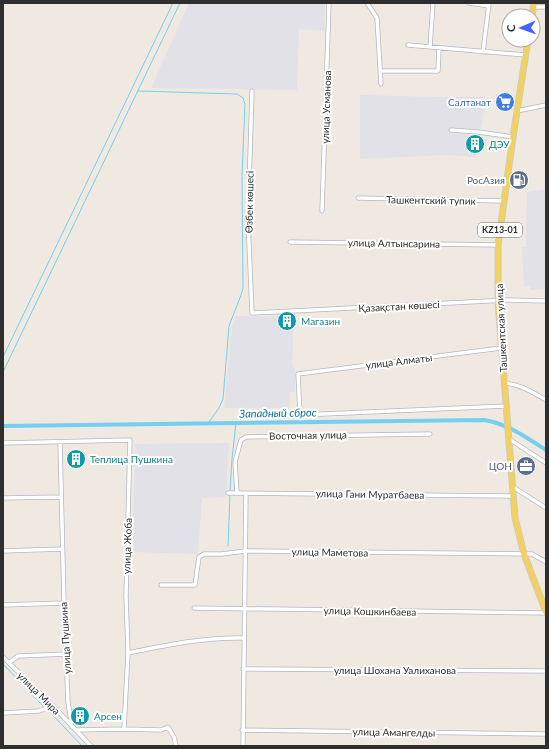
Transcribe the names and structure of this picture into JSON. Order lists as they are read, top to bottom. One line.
{"streets":{"main road":["KZ13-01","Ташкентская улица"],"street":["улица Усманова","Ташкентский тупик","Өзбек көшесі","улица Алтынсарина","Қазақстан көшесі","улица Алматы","Восточная улица","улица Гани Муратбаева","улица Жоба","улица Маметова","улица Кошкинбаева","улица Пушкина","улица Шохана Уалиханова","улица Мира","улица Амангелды"]},"crossings":[["Ташкентский тупик","Ташкентская улица"],["Өзбек көшесі","Қазақстан көшесі"],["улица Алтынсарина","Ташкентская улица"],["Қазақстан көшесі","Ташкентская улица"],["Ташкентская улица","улица Алматы"],["Ташкентская улица","Восточная улица"],["Ташкентская улица","улица Гани Муратбаева"],["Ташкентская улица","улица Маметова"],["Ташкентская улица","улица Кошкинбаева"],["улица Алматы","Восточная улица"],["Восточная улица","улица Гани Муратбаева"],["улица Жоба","улица Пушкина"],["улица Пушкина","улица Мира"]],"water":["Западный сброс"],"places":{"supermarket":["Салтанат"],"building":["ДЭУ","Магазин","Теплица Пушкина","Арсен"],"fuel station":["РосАзия"],"office":["ЦОН"]},"north":"left"}
